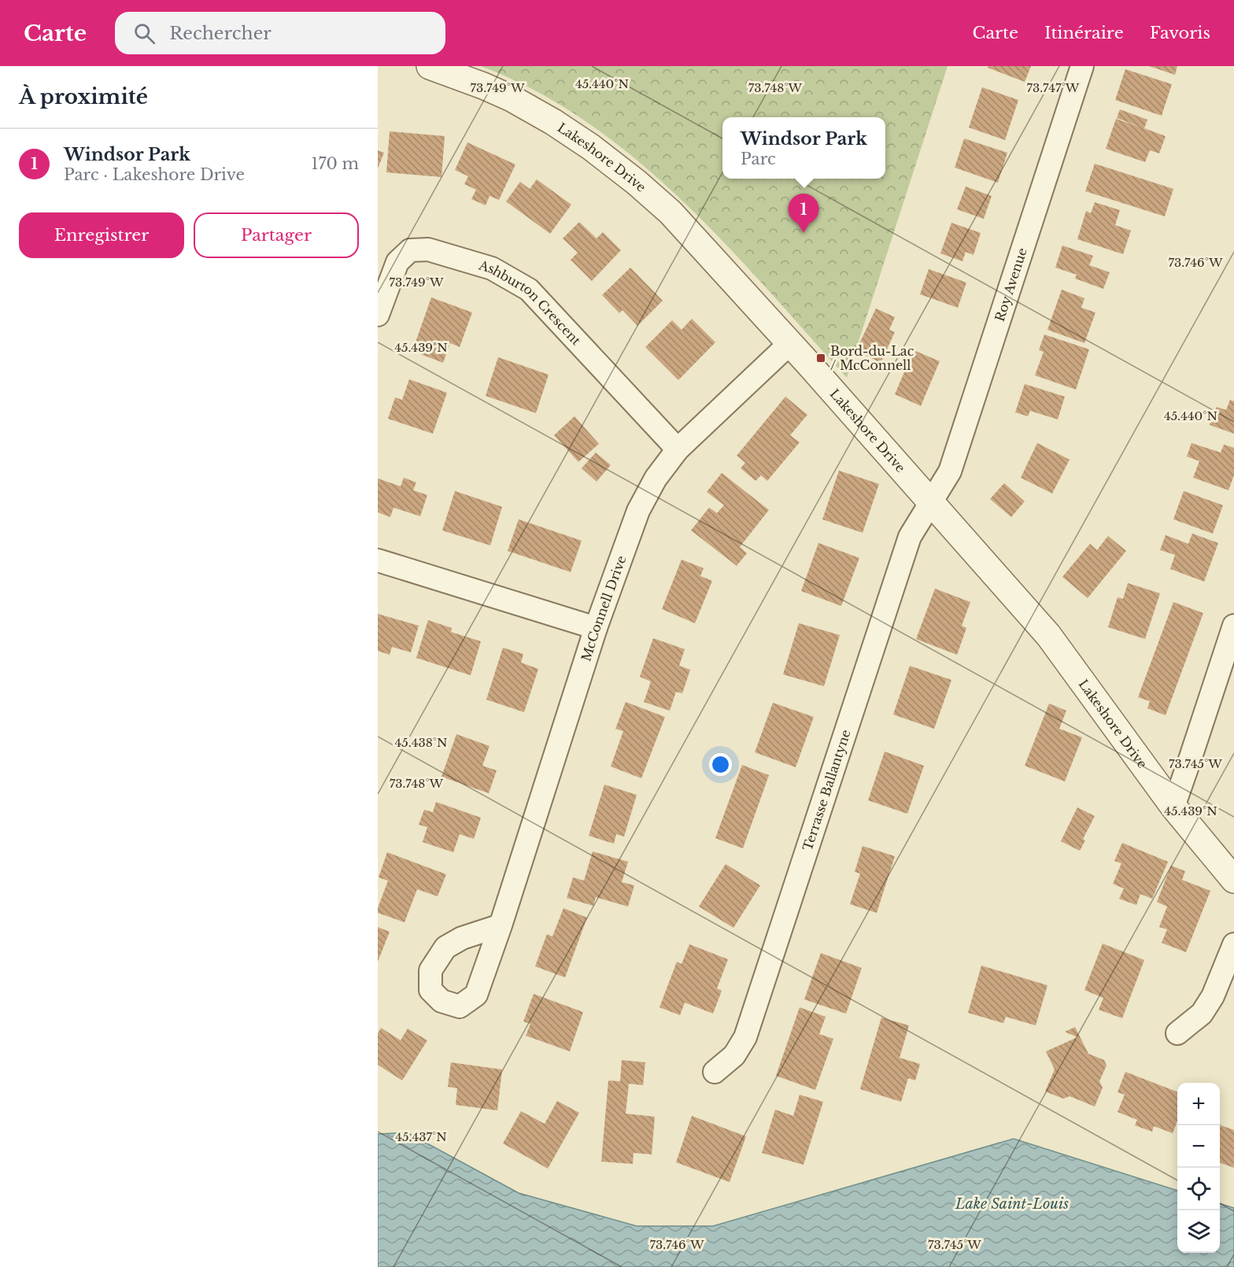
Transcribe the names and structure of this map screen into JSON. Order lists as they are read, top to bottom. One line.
{"streets":{"street":["Lakeshore Drive","Roy Avenue","Ashburton Crescent","McConnell Drive","Terrasse Ballantyne"]},"crossings":[["Lakeshore Drive","Roy Avenue"],["Lakeshore Drive","McConnell Drive"],["Lakeshore Drive","Terrasse Ballantyne"],["Roy Avenue","Terrasse Ballantyne"],["Ashburton Crescent","McConnell Drive"]],"water":["Lake Saint-Louis"],"places":{"transit":["Bord-du-Lac / McConnell"]},"page":{"header":"Carte","search":"Rechercher","nav":["Carte","Itinéraire","Favoris"],"heading":"À proximité","popup":["Windsor Park","Parc"],"list":[{"mark":"1","name":"Windsor Park","note":"Parc · Lakeshore Drive","value":"170 m"}],"pins":"1","buttons":["Enregistrer","Partager"],"map_buttons":["+","−"]},"coordinates":["45.440°N","73.749°W","73.748°W","73.747°W","73.746°W","45.439°N","45.438°N","73.745°W","45.437°N"]}
